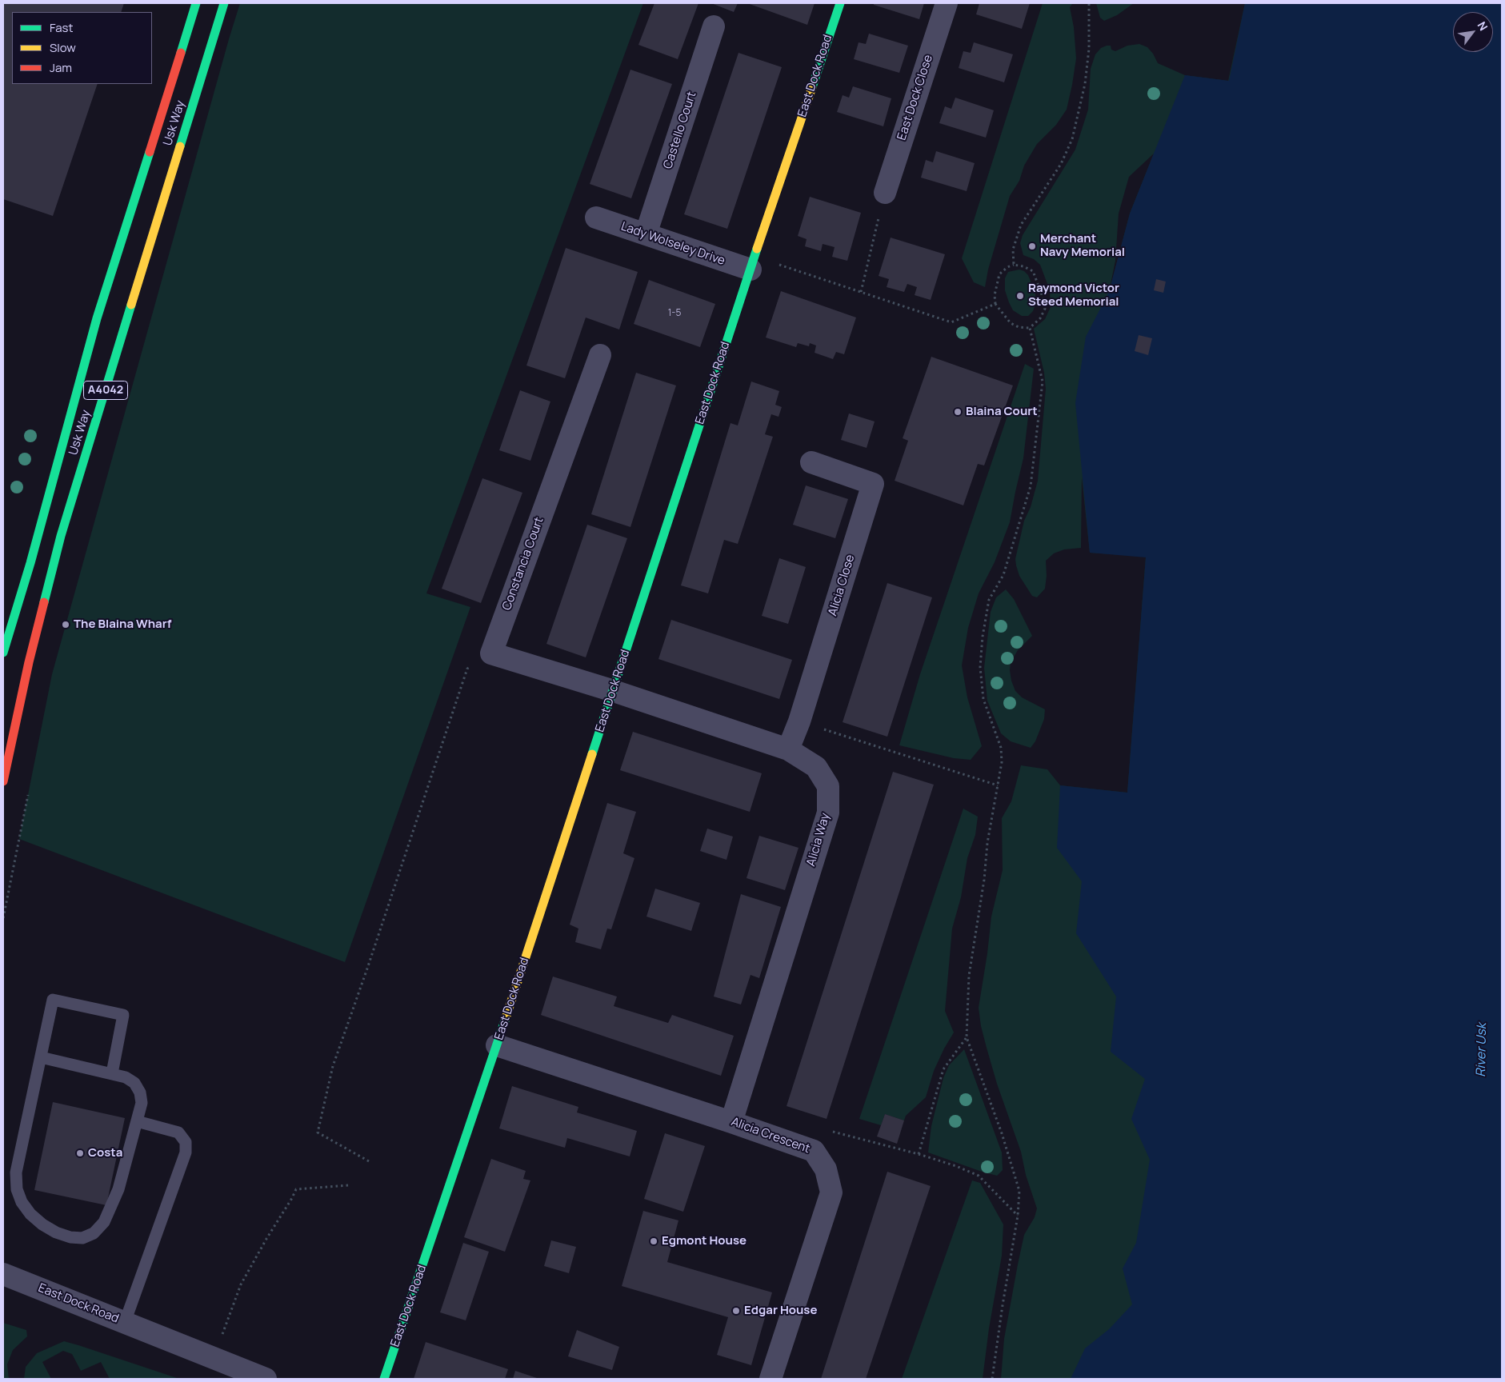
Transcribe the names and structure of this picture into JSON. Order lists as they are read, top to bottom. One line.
{"streets":{"main road":["East Dock Road","Usk Way","A4042"],"street":["East Dock Close","Castello Court","Lady Wolseley Drive","Constancia Court","Alicia Close","Alicia Way","Alicia Crescent"]},"crossings":[["East Dock Road","Lady Wolseley Drive"],["East Dock Road","Alicia Way"],["East Dock Road","Alicia Crescent"],["Castello Court","Lady Wolseley Drive"],["Alicia Close","Alicia Way"],["Alicia Way","Alicia Crescent"]],"water":["River Usk"],"places":["Merchant Navy Memorial","Raymond Victor Steed Memorial","Blaina Court","The Blaina Wharf","Costa","Egmont House","Edgar House"],"house_numbers":["1-5"],"legend":["Fast","Slow","Jam"],"north":"top right"}
